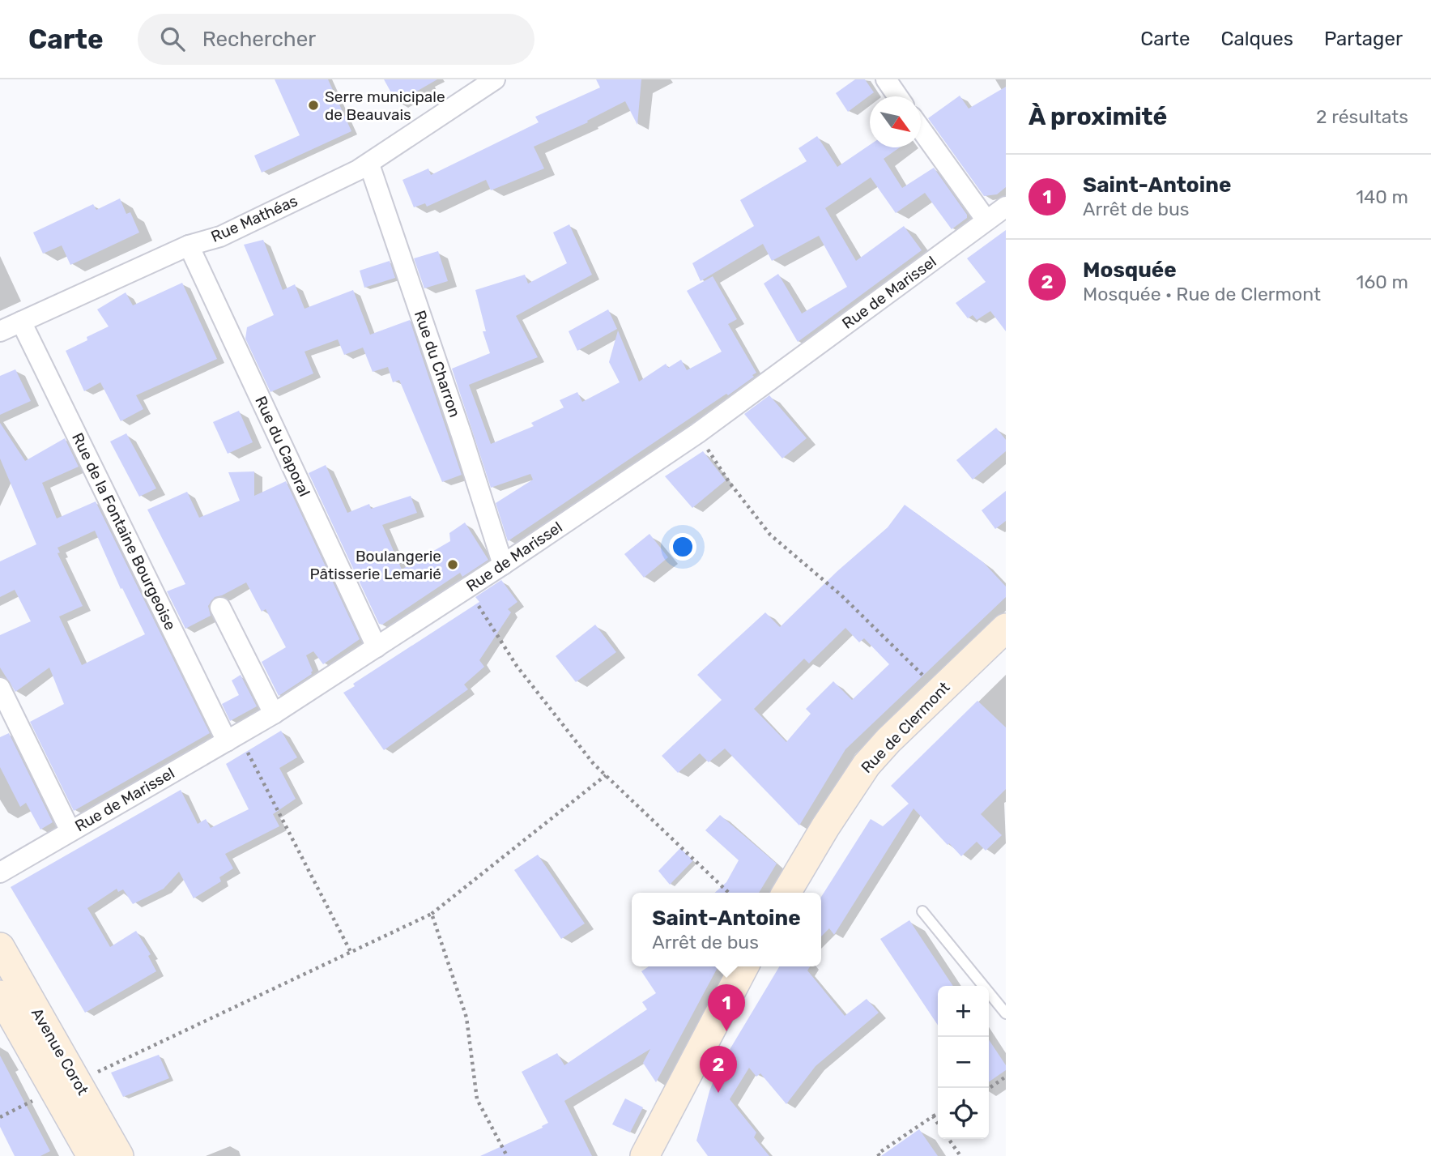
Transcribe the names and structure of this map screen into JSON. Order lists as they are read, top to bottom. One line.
{"streets":{"main road":["Rue de Clermont","Avenue Corot"],"street":["Rue Mathéas","Rue de Marissel","Rue du Charron","Rue du Caporal","Rue de la Fontaine Bourgeoise"]},"crossings":[["Rue Mathéas","Rue du Charron"],["Rue Mathéas","Rue du Caporal"],["Rue Mathéas","Rue de la Fontaine Bourgeoise"],["Rue de Marissel","Rue du Charron"],["Rue de Marissel","Rue du Caporal"],["Rue de Marissel","Rue de la Fontaine Bourgeoise"]],"places":["Serre municipale de Beauvais","Boulangerie Pâtisserie Lemarié"],"north":"bottom right","page":{"header":"Carte","search":"Rechercher","nav":["Carte","Calques","Partager"],"heading":["À proximité","2 résultats"],"list":[{"mark":"1","name":"Saint-Antoine","note":"Arrêt de bus","value":"140 m"},{"mark":"2","name":"Mosquée","note":"Mosquée · Rue de Clermont","value":"160 m"}],"popup":["Saint-Antoine","Arrêt de bus"],"pins":["1","2"],"map_buttons":["+","−"]}}
